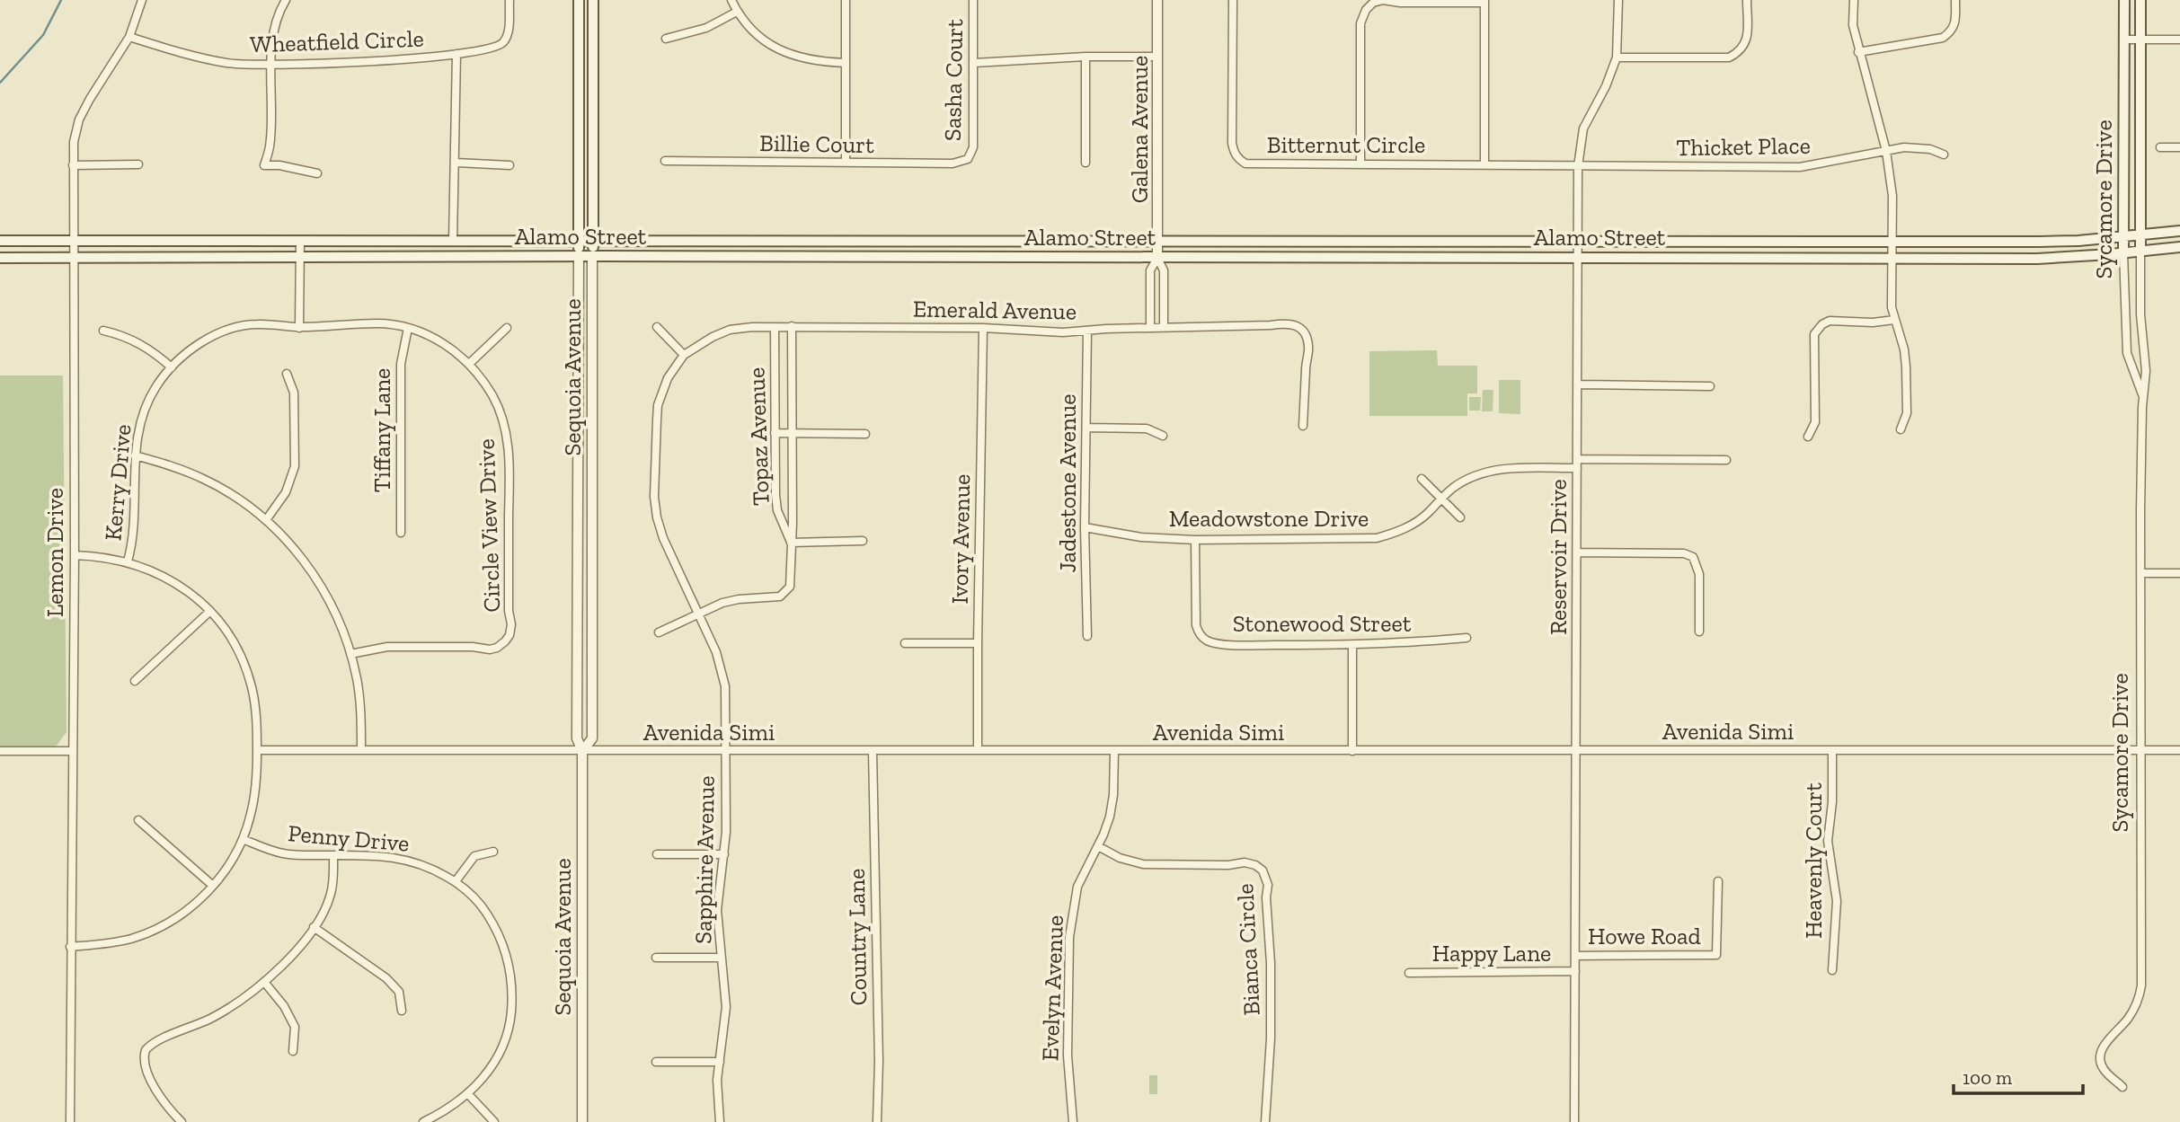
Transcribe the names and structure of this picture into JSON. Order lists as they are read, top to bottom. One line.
{"streets":{"main road":["Sycamore Drive","Alamo Street","Sequoia Avenue"],"street":["Wheatfield Circle","Sasha Court","Galena Avenue","Billie Court","Bitternut Circle","Thicket Place","Emerald Avenue","Tiffany Lane","Topaz Avenue","Kerry Drive","Jadestone Avenue","Meadowstone Drive","Circle View Drive","Ivory Avenue","Lemon Drive","Reservoir Drive","Stonewood Street","Avenida Simi","Penny Drive","Sapphire Avenue","Heavenly Court","Howe Road","Country Lane","Bianca Circle","Happy Lane","Evelyn Avenue"]},"crossings":[["Wheatfield Circle","Lemon Drive"],["Sasha Court","Billie Court"],["Galena Avenue","Alamo Street"],["Galena Avenue","Emerald Avenue"],["Bitternut Circle","Thicket Place"],["Bitternut Circle","Reservoir Drive"],["Thicket Place","Reservoir Drive"],["Sycamore Drive","Alamo Street"],["Sycamore Drive","Avenida Simi"],["Alamo Street","Sequoia Avenue"],["Alamo Street","Lemon Drive"],["Alamo Street","Reservoir Drive"],["Emerald Avenue","Topaz Avenue"],["Emerald Avenue","Jadestone Avenue"],["Emerald Avenue","Ivory Avenue"],["Emerald Avenue","Sapphire Avenue"],["Sequoia Avenue","Avenida Simi"],["Tiffany Lane","Circle View Drive"],["Topaz Avenue","Sapphire Avenue"],["Kerry Drive","Circle View Drive"],["Jadestone Avenue","Meadowstone Drive"],["Meadowstone Drive","Reservoir Drive"],["Meadowstone Drive","Stonewood Street"],["Ivory Avenue","Avenida Simi"],["Reservoir Drive","Avenida Simi"],["Reservoir Drive","Howe Road"],["Reservoir Drive","Happy Lane"],["Avenida Simi","Sapphire Avenue"],["Avenida Simi","Heavenly Court"],["Avenida Simi","Country Lane"],["Avenida Simi","Evelyn Avenue"],["Bianca Circle","Evelyn Avenue"]],"scale_bar":"100 m"}
